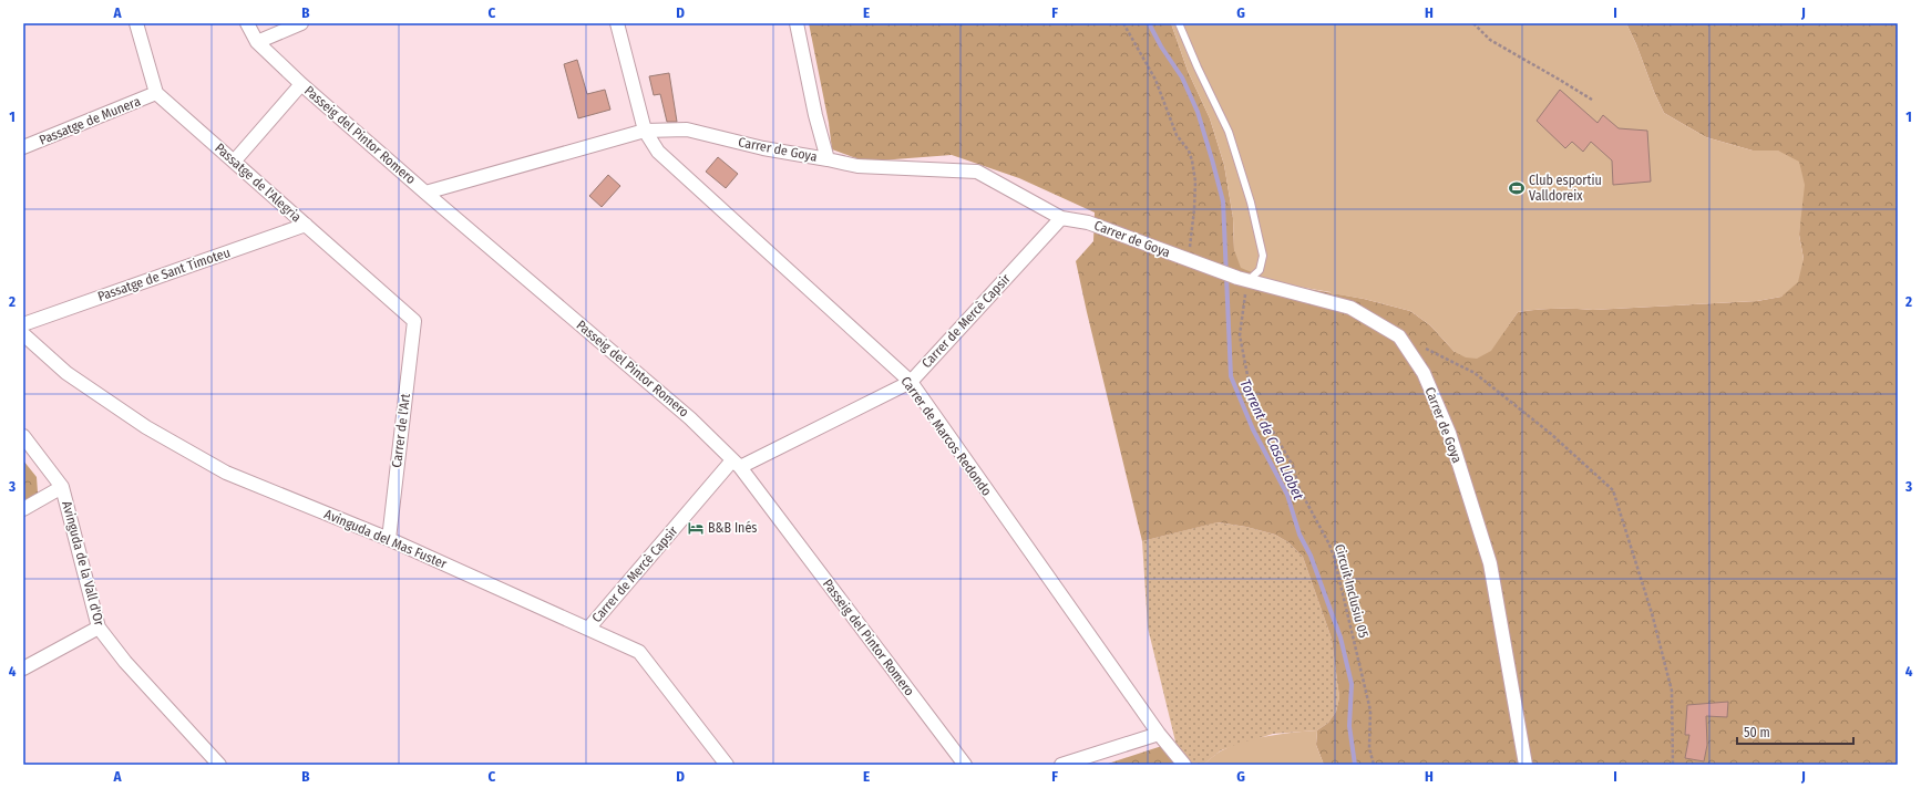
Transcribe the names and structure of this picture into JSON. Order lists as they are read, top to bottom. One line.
{"streets":{"street":["Passatge de Munera","Passeig del Pintor Romero","Carrer de Goya","Passatge de l'Alegria","Passatge de Sant Timoteu","Carrer de Mercè Capsir","Carrer de l'Art","Carrer de Marcos Redondo","Avinguda del Mas Fuster","Avinguda de la Vall d'Or"],"path":["Circuit Inclusiu 05"]},"crossings":[["Passatge de Munera","Passatge de l'Alegria"],["Passeig del Pintor Romero","Carrer de Goya"],["Passeig del Pintor Romero","Carrer de Mercè Capsir"],["Carrer de Goya","Carrer de Mercè Capsir"],["Carrer de Goya","Carrer de Marcos Redondo"],["Carrer de Goya","Circuit Inclusiu 05"],["Passatge de l'Alegria","Passatge de Sant Timoteu"],["Passatge de l'Alegria","Carrer de l'Art"],["Carrer de Mercè Capsir","Carrer de Marcos Redondo"],["Carrer de Mercè Capsir","Avinguda del Mas Fuster"],["Carrer de l'Art","Avinguda del Mas Fuster"]],"water":["Torrent de Casa Llobet"],"places":{"sports":["Club esportiu Valldoreix"],"hotel":["B&B Inés"]},"scale_bar":"50 m","grid":{"columns":["A","B","C","D","E","F","G","H","I","J"],"rows":["1","2","3","4"]}}
